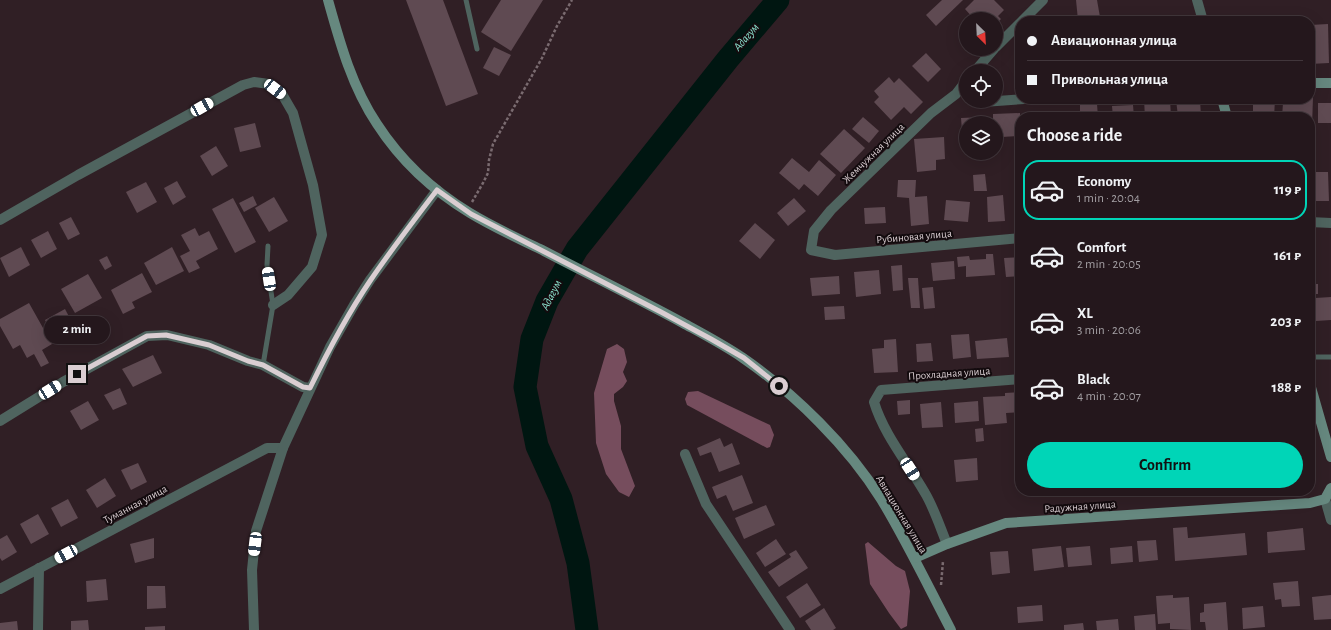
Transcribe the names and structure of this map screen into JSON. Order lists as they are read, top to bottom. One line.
{"streets":{"main road":["Радужная улица","Авиационная улица"],"street":["Жемчужная улица","Рубиновая улица","Прохладная улица","Туманная улица"]},"crossings":[["Жемчужная улица","Рубиновая улица"],["Прохладная улица","Радужная улица"],["Радужная улица","Авиационная улица"]],"water":["Адагум"],"north":"bottom right","page":{"banner":["Авиационная улица","Привольная улица"],"heading":"Choose a ride","list":[{"name":"Economy","note":"1 min · 20:04","value":"119 ₽"},{"name":"Comfort","note":"2 min · 20:05","value":"161 ₽"},{"name":"XL","note":"3 min · 20:06","value":"203 ₽"},{"name":"Black","note":"4 min · 20:07","value":"188 ₽"}],"bubble":"2 min","buttons":"Confirm"}}
